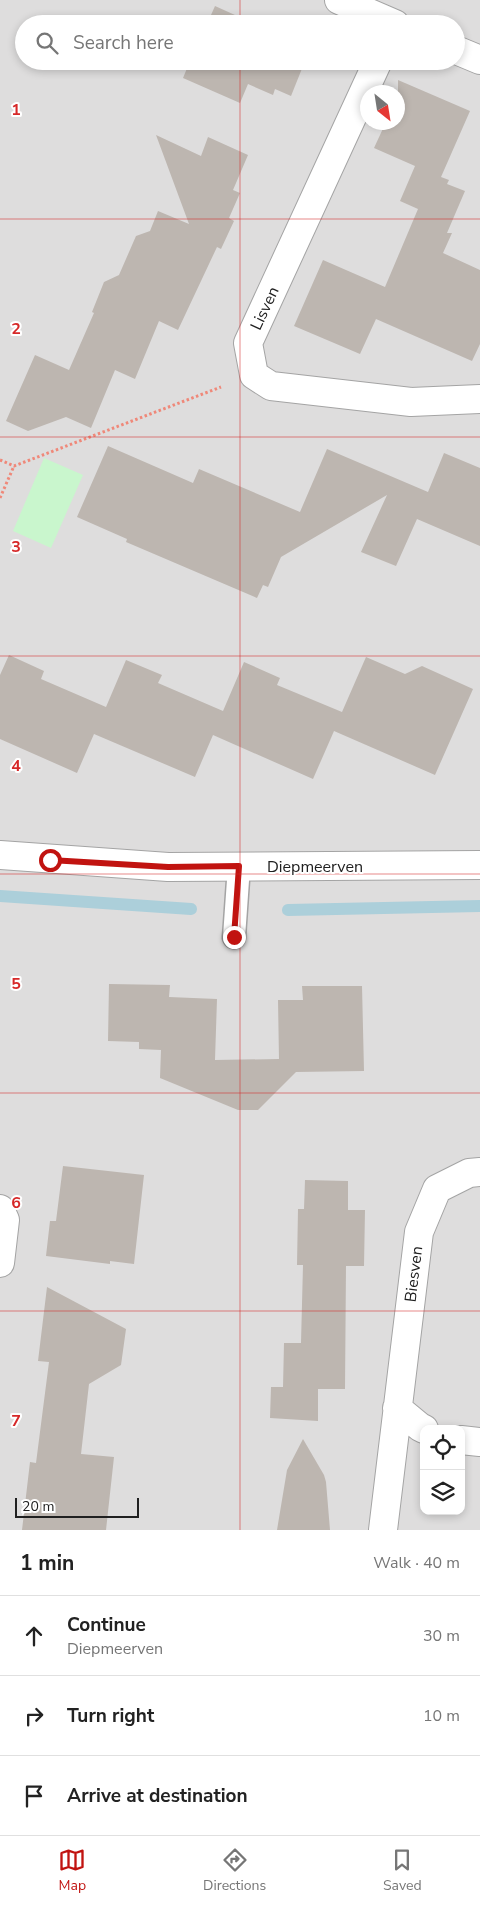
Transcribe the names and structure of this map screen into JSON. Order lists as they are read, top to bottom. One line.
{"streets":{"street":["Lisven","Diepmeerven","Biesven"]},"scale_bar":"20 m","north":"bottom right","page":{"search":"Search here","scale":"20 m","heading":["1 min","Walk · 40 m"],"list":[["Continue","Diepmeerven","30 m"],["Turn right","10 m"],"Arrive at destination"],"nav":["Map","Directions","Saved"]},"grid":{"rows":["1","2","3","4","5","6","7"]}}
